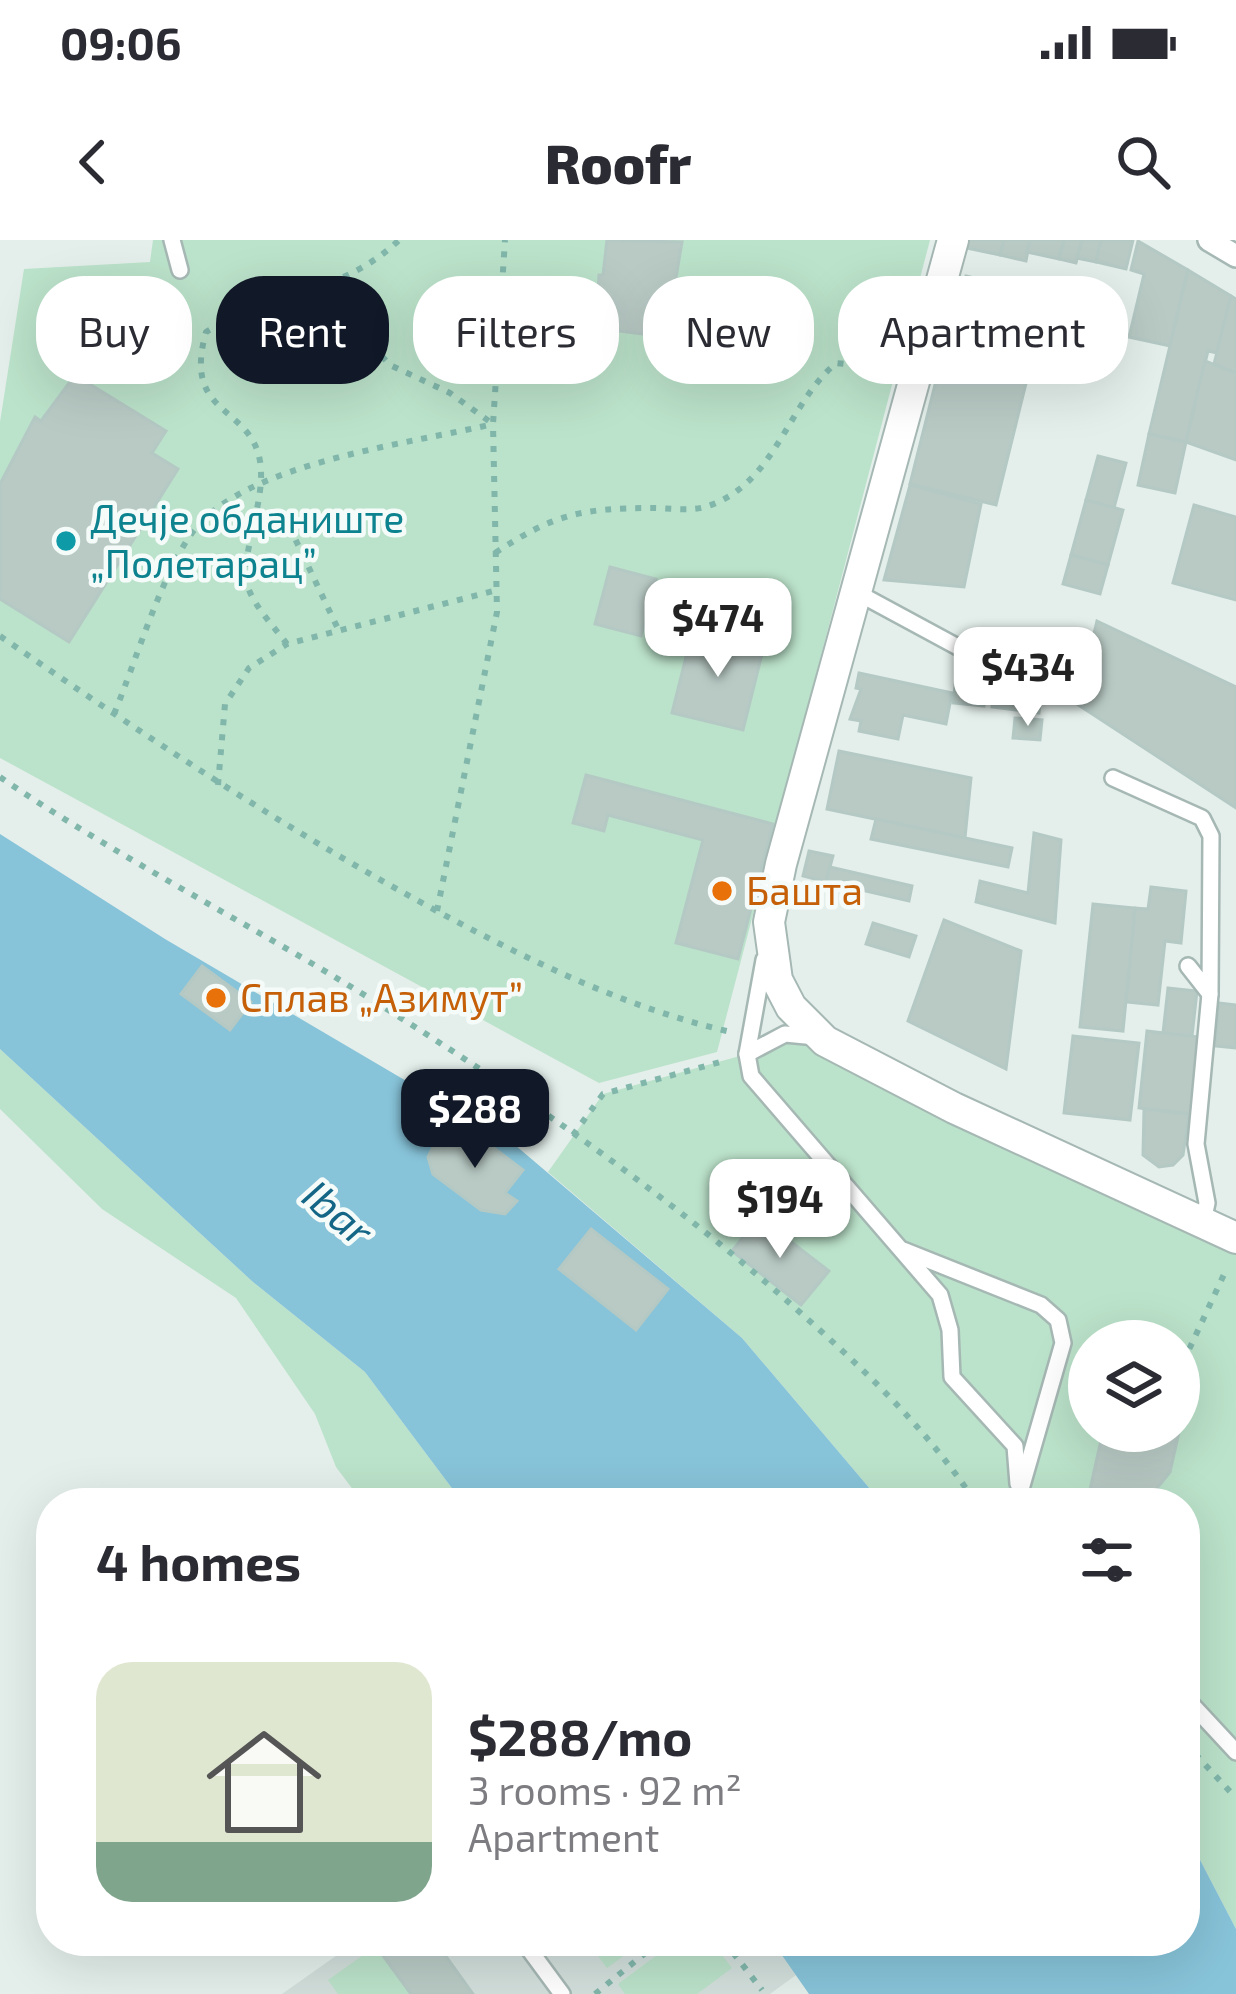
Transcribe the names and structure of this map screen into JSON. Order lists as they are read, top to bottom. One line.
{"water":["Ibar"],"places":["Дечје обданиште „Полетарац”","Башта","Сплав „Азимут”"],"page":{"status":"09:06","header":"Roofr","chip":["Buy","Rent","Filters","New","Apartment"],"price":["$474","$434","$288","$194"],"heading":"4 homes","list":[{"name":"$288/mo","note":"3 rooms · 92 m² · Apartment"}]}}
